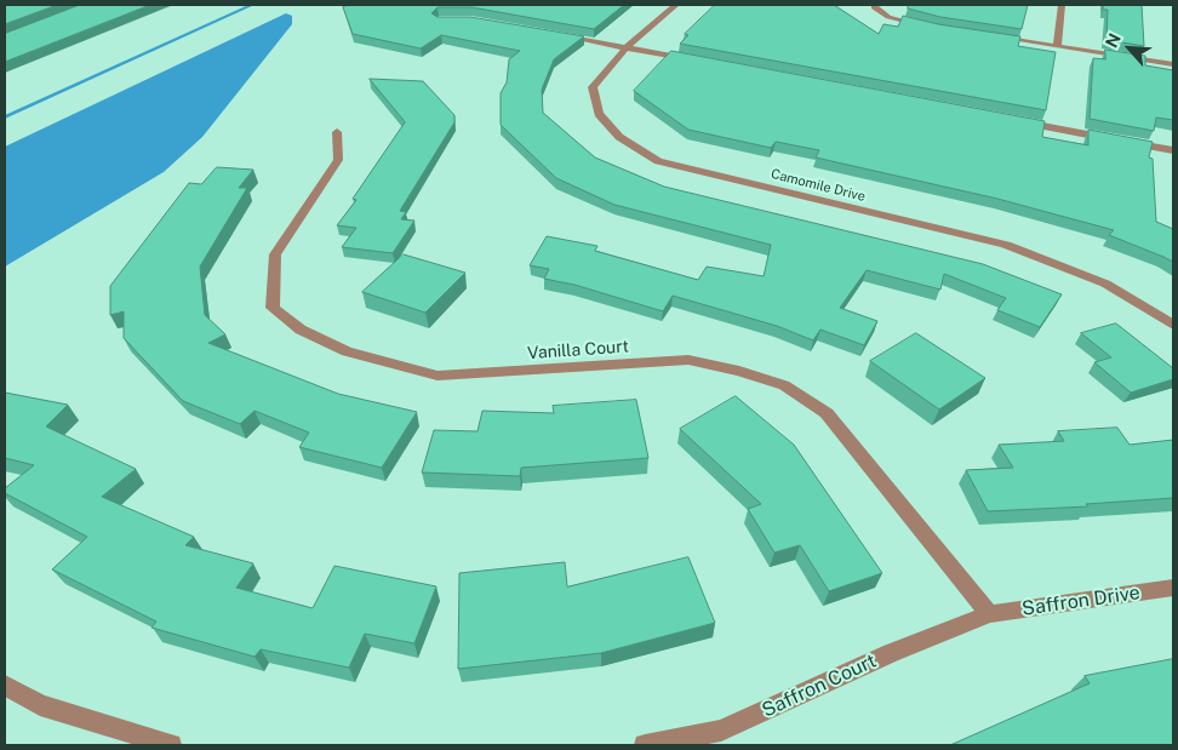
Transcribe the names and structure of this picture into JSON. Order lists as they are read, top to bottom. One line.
{"streets":{"street":["Camomile Drive","Vanilla Court","Saffron Drive","Saffron Court"]},"crossings":[["Vanilla Court","Saffron Drive"],["Vanilla Court","Saffron Court"],["Saffron Drive","Saffron Court"]],"north":"top left"}
